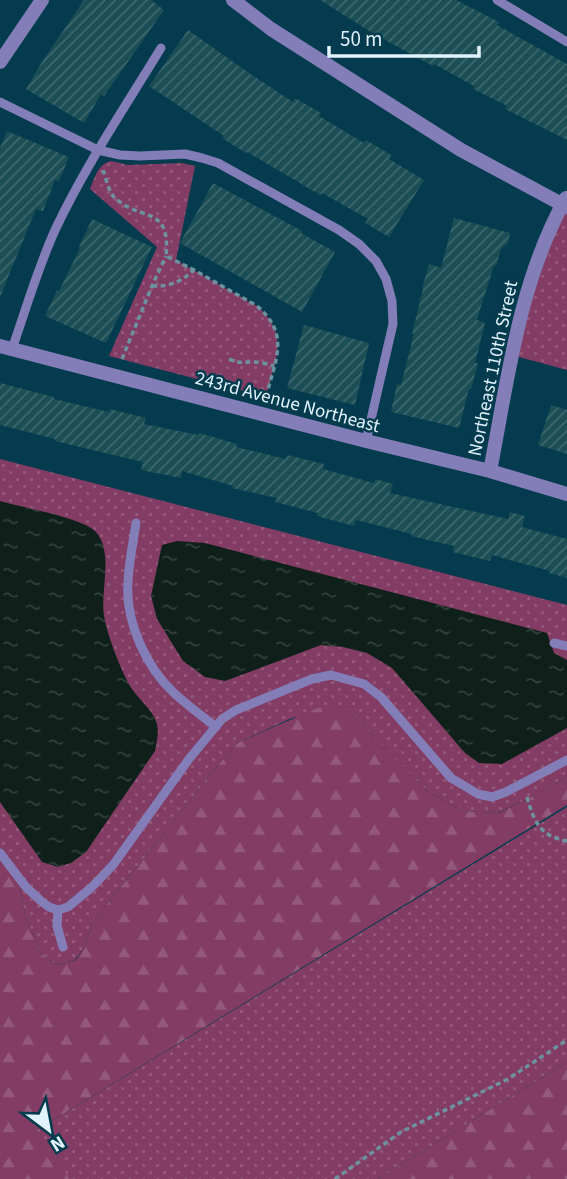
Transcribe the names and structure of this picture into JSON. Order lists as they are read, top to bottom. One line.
{"streets":{"street":["Northeast 110th Street","243rd Avenue Northeast"]},"crossings":[["Northeast 110th Street","243rd Avenue Northeast"]],"scale_bar":"50 m","north":"bottom right"}
